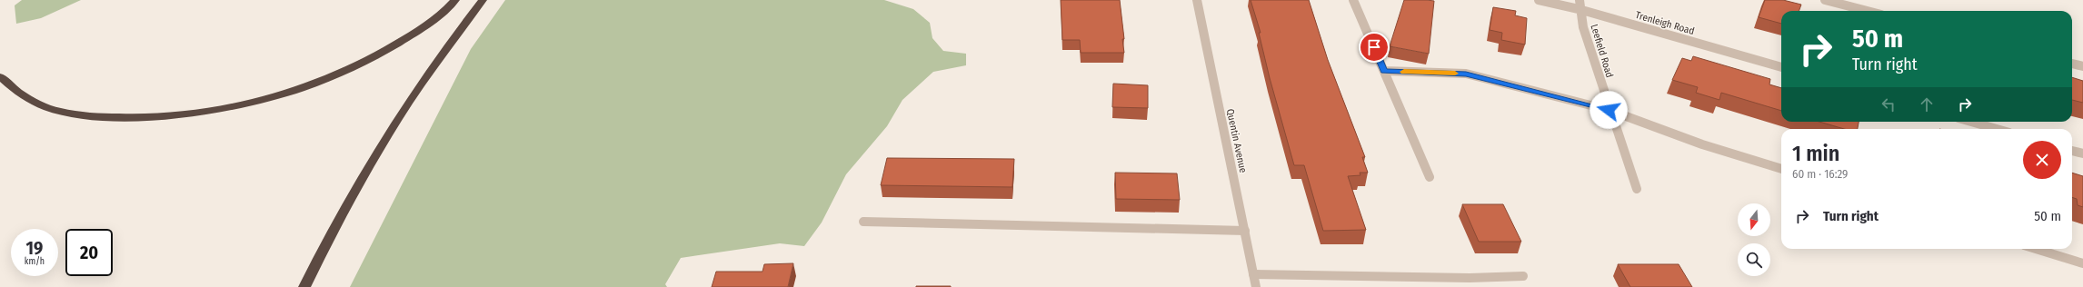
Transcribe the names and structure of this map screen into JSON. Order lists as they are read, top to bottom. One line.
{"streets":{"street":["Trenleigh Road","Leefield Road","Quentin Avenue"]},"crossings":[["Trenleigh Road","Leefield Road"]],"north":"bottom","page":{"turn":["50 m","Turn right"],"heading":["1 min","60 m · 16:29"],"list":[{"name":"Turn right","value":"50 m"}],"speed":"19 km/h","limit":"20"}}
